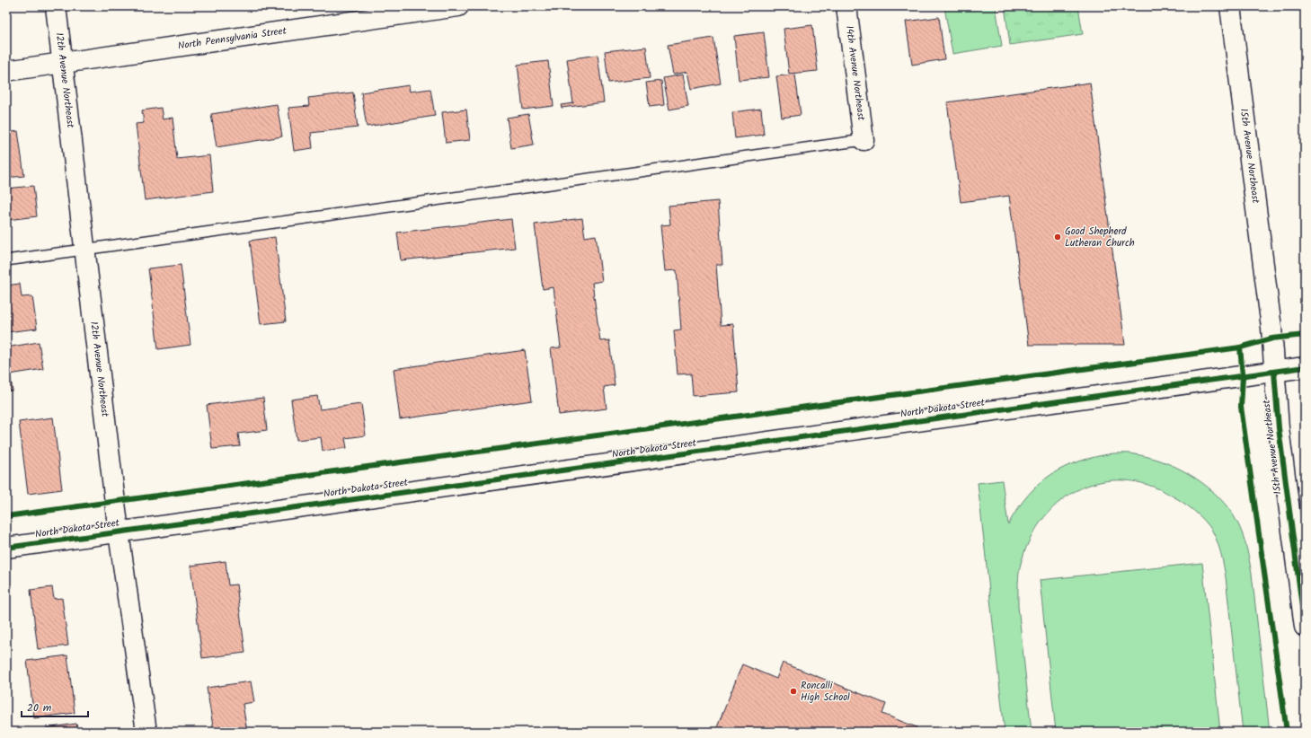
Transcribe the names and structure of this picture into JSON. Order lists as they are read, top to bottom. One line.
{"streets":{"street":["North Pennsylvania Street","14th Avenue Northeast","12th Avenue Northeast","15th Avenue Northeast","North Dakota Street"]},"crossings":[["North Pennsylvania Street","12th Avenue Northeast"],["12th Avenue Northeast","North Dakota Street"],["15th Avenue Northeast","North Dakota Street"]],"places":["Good Shepherd Lutheran Church","Roncalli High School"],"scale_bar":"20 m"}
